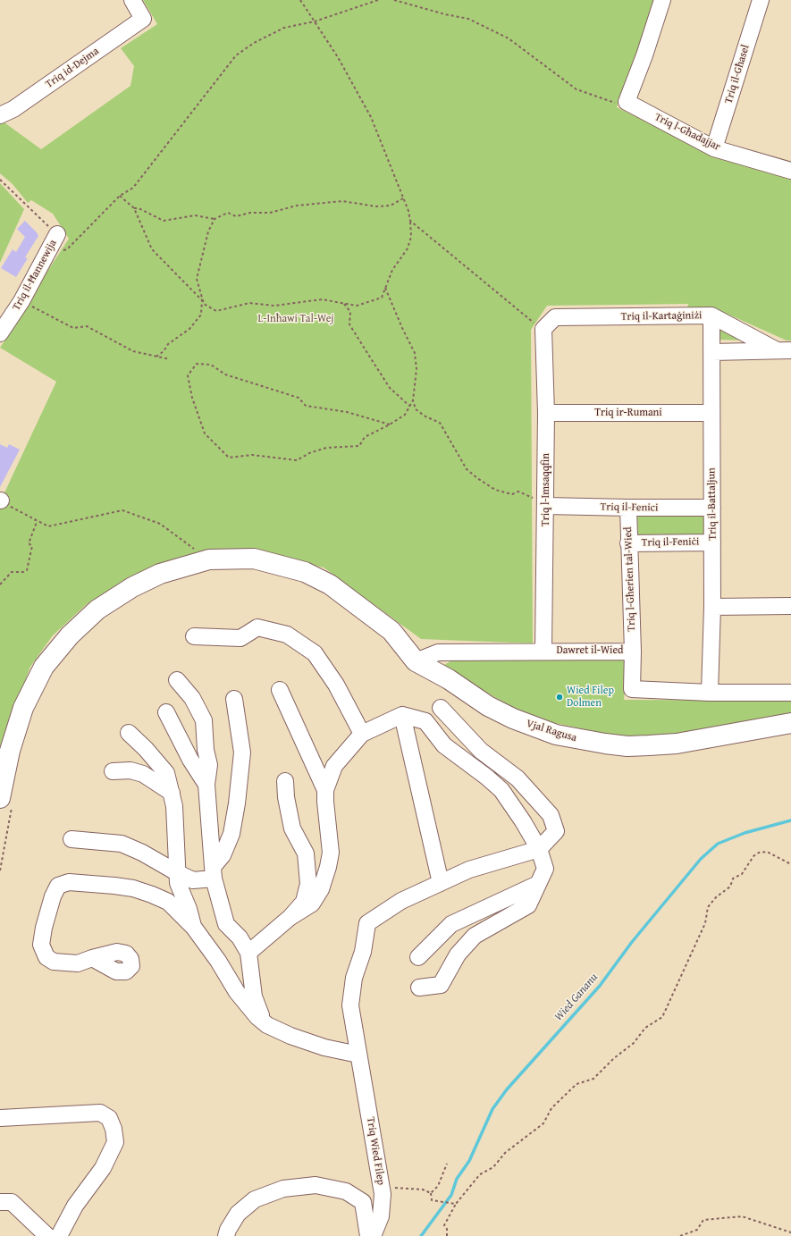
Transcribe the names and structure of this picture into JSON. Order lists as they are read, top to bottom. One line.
{"streets":{"main road":["Vjal Ragusa"],"street":["Triq id-Dejma","Triq il-Għasel","Triq l-Għadajjar","Triq il-Ħannewija","Triq il-Kartaġiniżi","Triq ir-Rumani","Triq l-Imsaqqfin","Triq il-Battaljun","Triq il-Fenici","Triq il-Feniċi","Triq l-Għerien tal-Wied","Dawret il-Wied","Triq Wied Filep"]},"crossings":[["Triq il-Għasel","Triq l-Għadajjar"],["Triq il-Kartaġiniżi","Triq l-Imsaqqfin"],["Triq il-Kartaġiniżi","Triq il-Battaljun"],["Triq ir-Rumani","Triq l-Imsaqqfin"],["Triq ir-Rumani","Triq il-Battaljun"],["Triq l-Imsaqqfin","Triq il-Fenici"],["Triq l-Imsaqqfin","Dawret il-Wied"],["Triq il-Battaljun","Triq il-Fenici"],["Triq il-Battaljun","Triq il-Feniċi"],["Triq il-Battaljun","Dawret il-Wied"],["Triq il-Fenici","Triq l-Għerien tal-Wied"],["Triq il-Feniċi","Triq l-Għerien tal-Wied"],["Triq l-Għerien tal-Wied","Dawret il-Wied"],["Dawret il-Wied","Vjal Ragusa"]],"water":["Wied Gananu"],"parks":["L-Inħawi Tal-Wej"],"places":["Wied Filep Dolmen"]}
